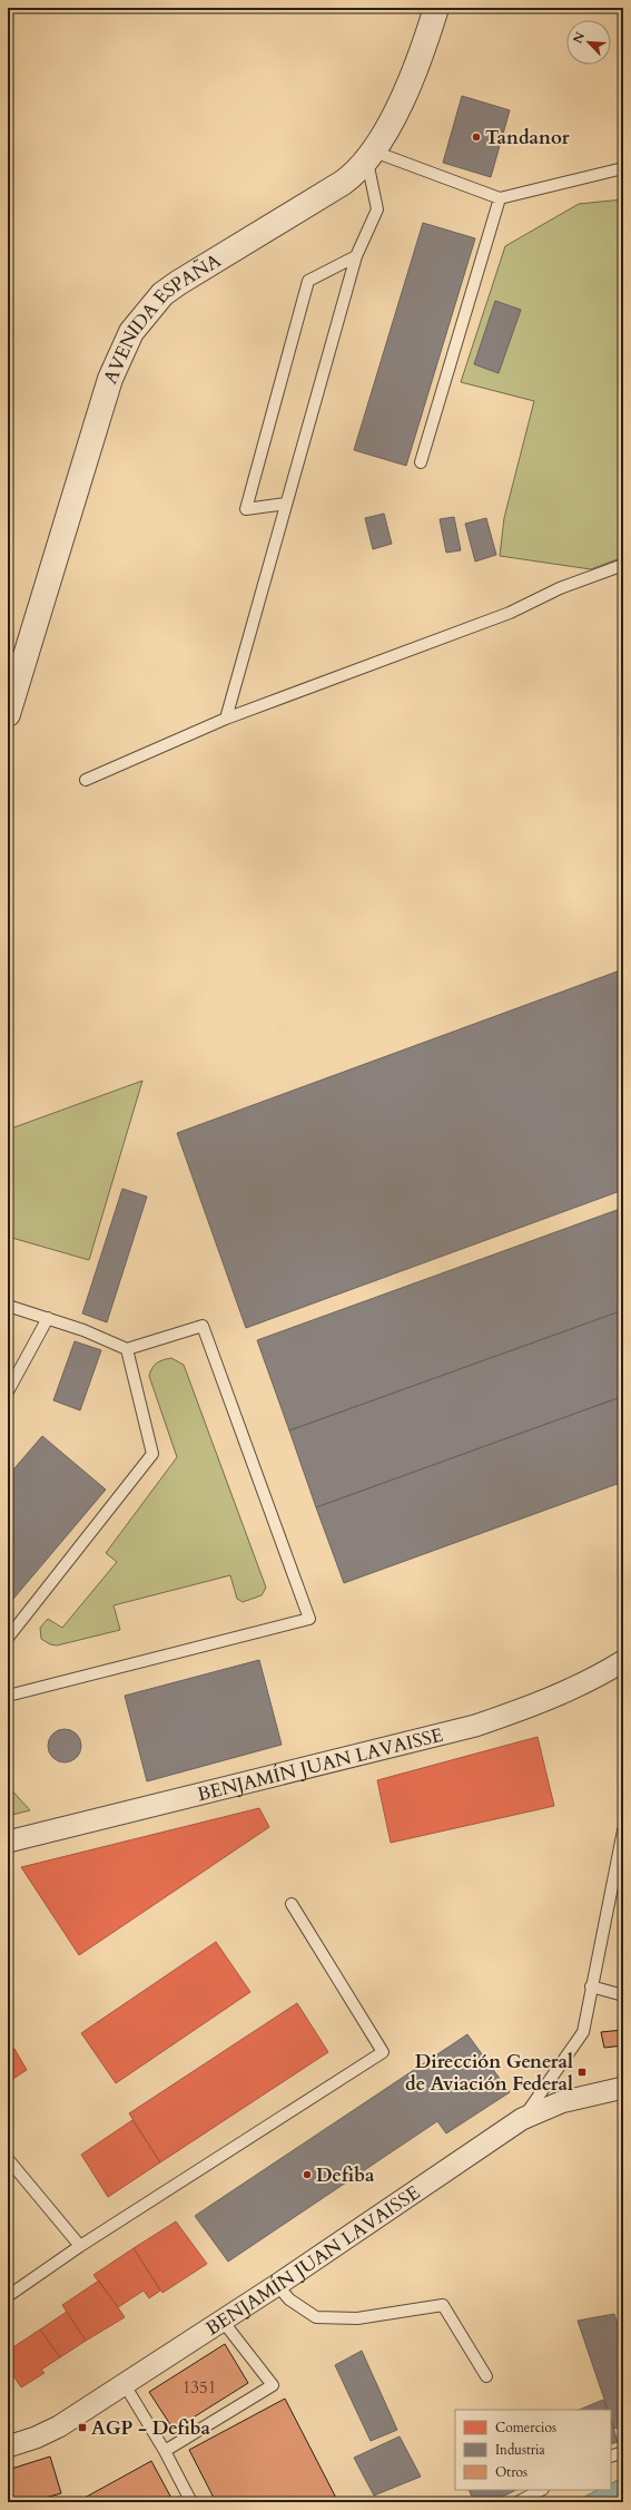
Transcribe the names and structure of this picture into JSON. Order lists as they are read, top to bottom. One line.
{"streets":{"street":["AVENIDA ESPAÑA","BENJAMÍN JUAN LAVAISSE"]},"places":{"other":["Tandanor","Defiba"],"transit":["Dirección General de Aviación Federal","AGP - Defiba"]},"house_numbers":["1351"],"legend":["Comercios","Industria","Otros"],"north":"top left"}
